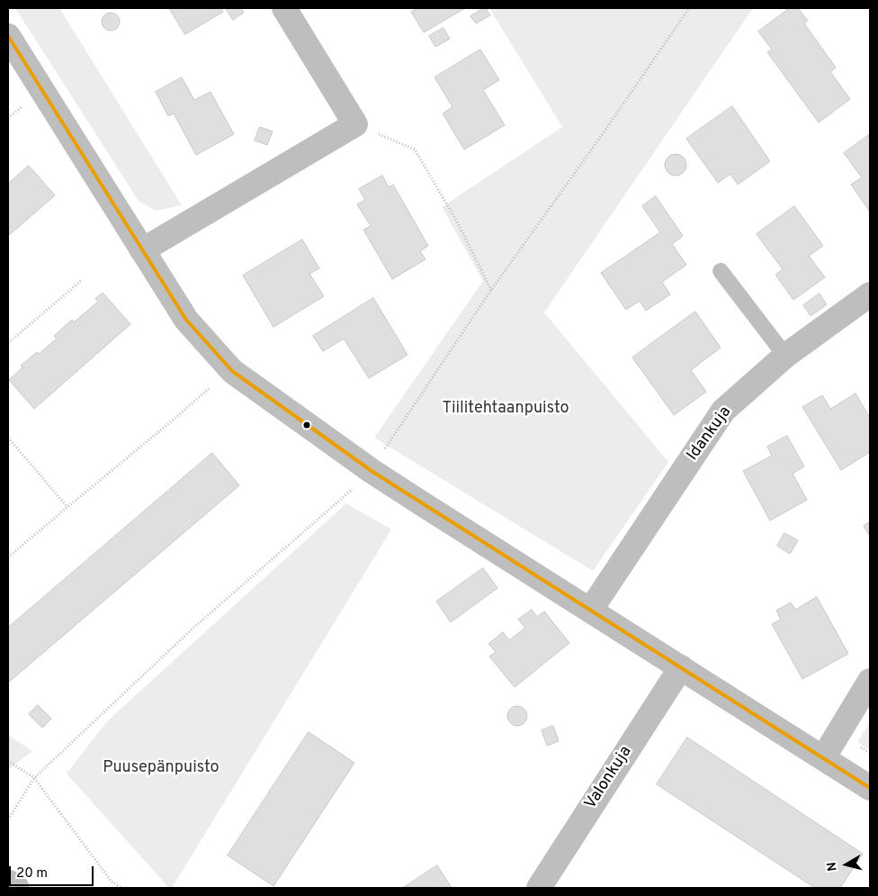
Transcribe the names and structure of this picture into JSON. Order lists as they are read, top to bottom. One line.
{"streets":{"street":["Idankuja","Valonkuja"]},"parks":["Tiilitehtaanpuisto","Puusepänpuisto"],"scale_bar":"20 m","north":"left"}
